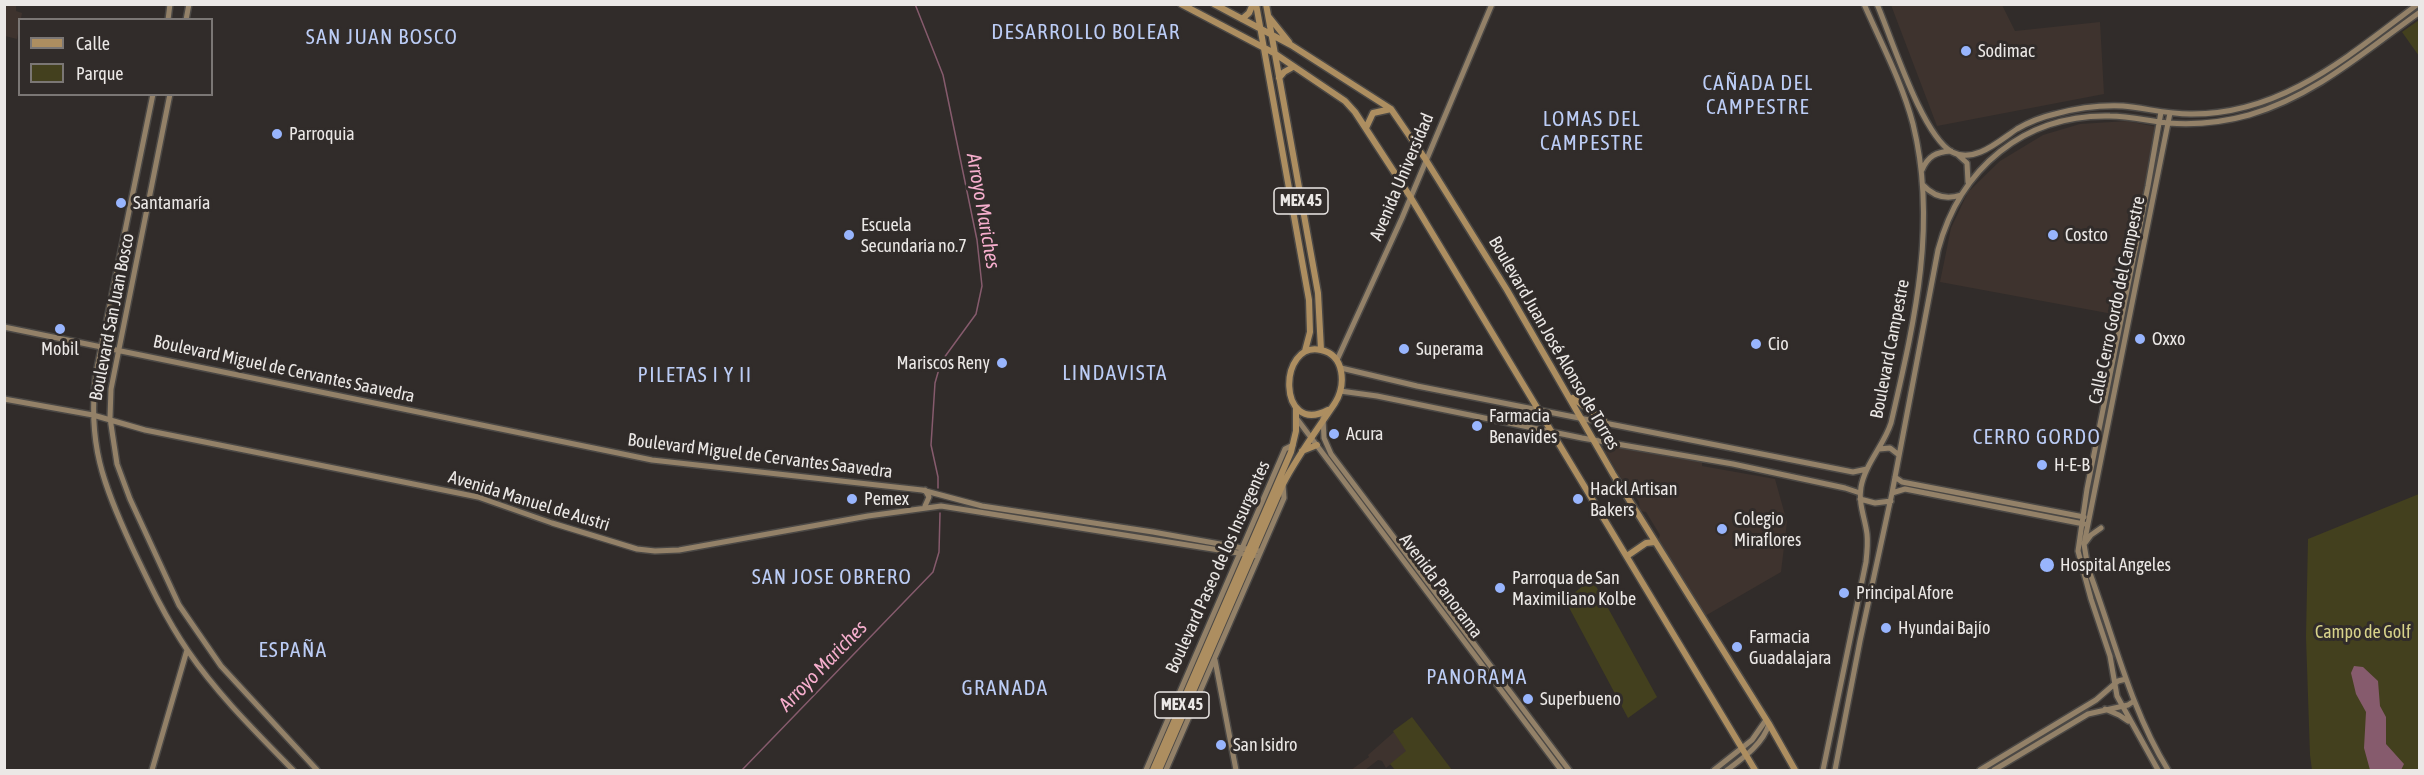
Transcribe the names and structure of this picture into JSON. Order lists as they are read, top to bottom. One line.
{"streets":{"main road":["MEX 45","Boulevard Juan José Alonso de Torres","Boulevard Paseo de los Insurgentes"],"street":["Avenida Universidad","Calle Cerro Gordo del Campestre","Boulevard San Juan Bosco","Boulevard Campestre","Boulevard Miguel de Cervantes Saavedra","Avenida Manuel de Austri","Avenida Panorama"]},"crossings":[["Avenida Universidad","MEX 45"],["Avenida Universidad","Boulevard Juan José Alonso de Torres"],["Avenida Universidad","Boulevard Paseo de los Insurgentes"],["MEX 45","Boulevard Juan José Alonso de Torres"],["MEX 45","Boulevard Paseo de los Insurgentes"],["Calle Cerro Gordo del Campestre","Boulevard Campestre"],["Boulevard San Juan Bosco","Boulevard Miguel de Cervantes Saavedra"],["Boulevard San Juan Bosco","Avenida Manuel de Austri"],["Boulevard Miguel de Cervantes Saavedra","Boulevard Paseo de los Insurgentes"],["Boulevard Paseo de los Insurgentes","Avenida Panorama"]],"districts":["DESARROLLO BOLEAR","SAN JUAN BOSCO","CAÑADA DEL CAMPESTRE","LOMAS DEL CAMPESTRE","LINDAVISTA","PILETAS I Y II","CERRO GORDO","SAN JOSE OBRERO","ESPAÑA","PANORAMA","GRANADA"],"water":["Arroyo Mariches"],"parks":["Campo de Golf"],"places":["Sodimac","Parroquia","Santamaría","Escuela Secundaria no.7","Costco","Mobil","Oxxo","Cio","Superama","Mariscos Reny","Farmacia Benavides","Acura","H-E-B","Pemex","Hackl Artisan Bakers","Colegio Miraflores","Hospital Angeles","Parroqua de San Maximiliano Kolbe","Principal Afore","Hyundai Bajío","Farmacia Guadalajara","Superbueno","San Isidro"],"legend":["Calle","Parque"]}
